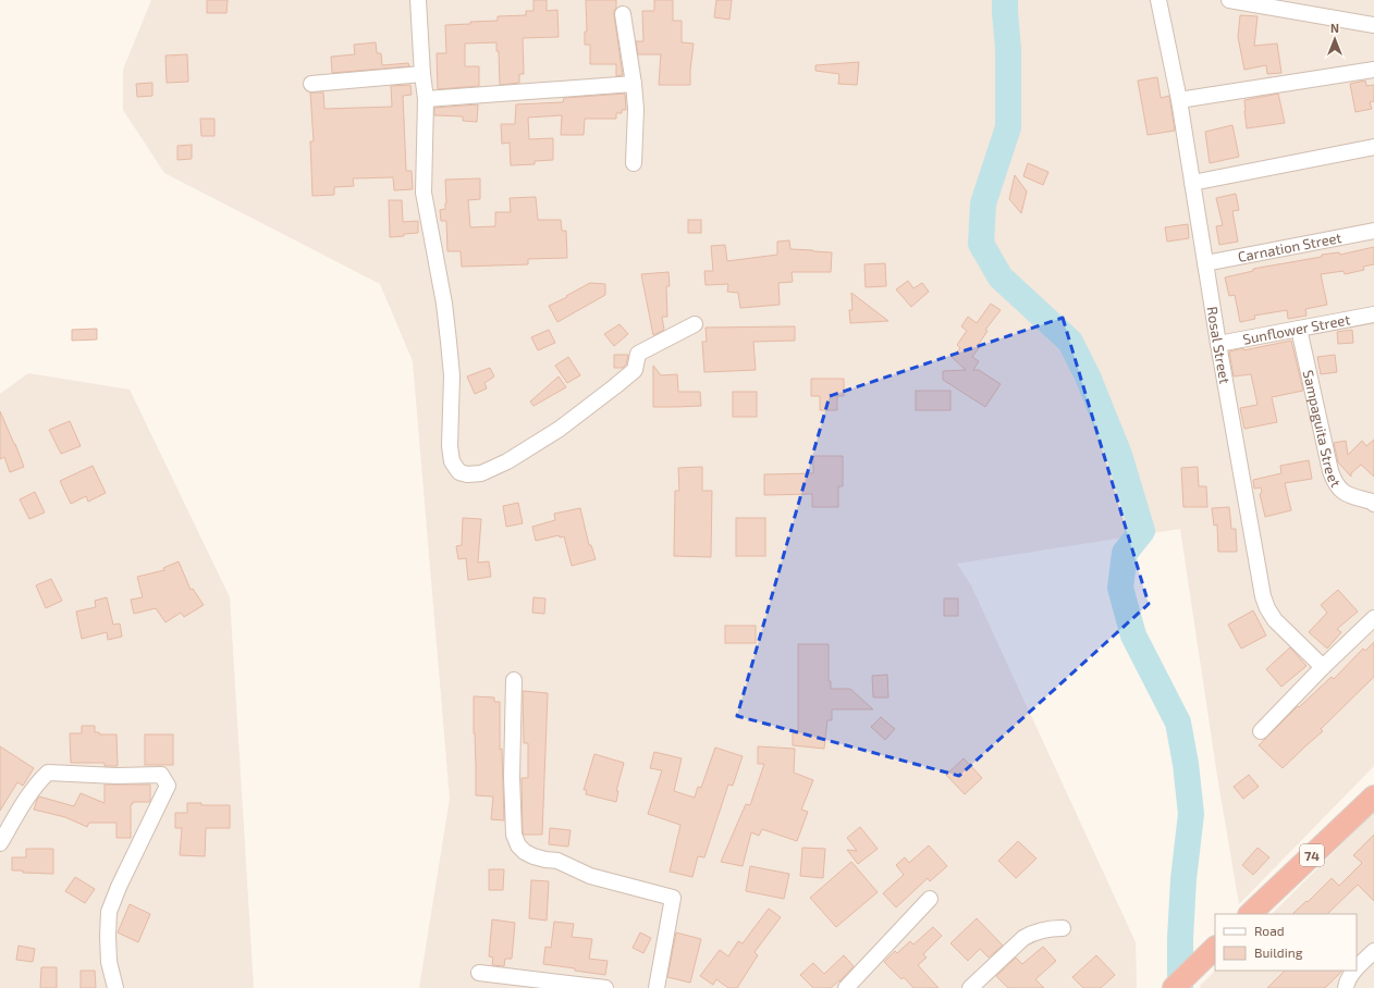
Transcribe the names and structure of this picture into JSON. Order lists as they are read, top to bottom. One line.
{"streets":{"highway":["74"],"street":["Carnation Street","Sunflower Street","Rosal Street","Sampaguita Street"]},"crossings":[["Carnation Street","Rosal Street"],["Sunflower Street","Rosal Street"],["Sunflower Street","Sampaguita Street"]],"legend":["Road","Building"],"north":"top"}
